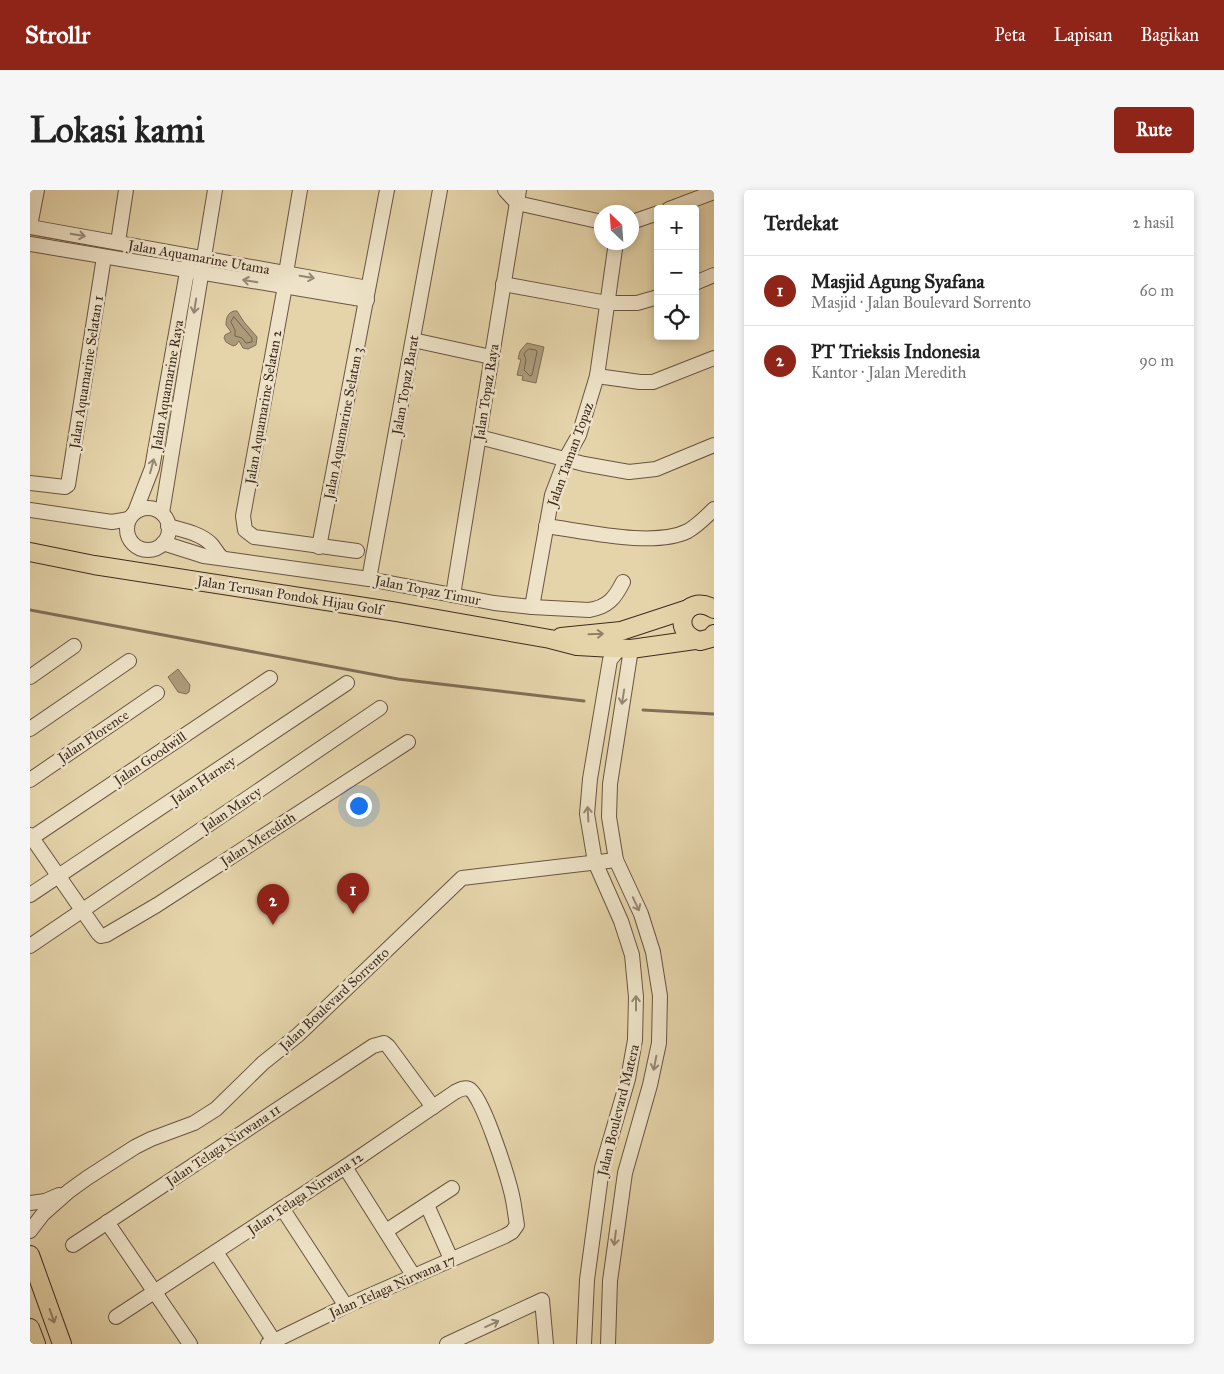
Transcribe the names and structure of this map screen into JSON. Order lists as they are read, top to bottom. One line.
{"streets":{"main road":["Jalan Terusan Pondok Hijau Golf"],"street":["Jalan Aquamarine Utama","Jalan Aquamarine Selatan 1","Jalan Aquamarine Raya","Jalan Topaz Barat","Jalan Topaz Raya","Jalan Aquamarine Selatan 2","Jalan Aquamarine Selatan 3","Jalan Taman Topaz","Jalan Topaz Timur","Jalan Florence","Jalan Goodwill","Jalan Harney","Jalan Marcy","Jalan Meredith","Jalan Boulevard Sorrento","Jalan Boulevard Matera","Jalan Telaga Nirwana 11","Jalan Telaga Nirwana 12","Jalan Telaga Nirwana 17"]},"crossings":[["Jalan Aquamarine Utama","Jalan Aquamarine Selatan 1"],["Jalan Aquamarine Utama","Jalan Aquamarine Raya"],["Jalan Aquamarine Utama","Jalan Aquamarine Selatan 2"],["Jalan Aquamarine Utama","Jalan Aquamarine Selatan 3"],["Jalan Aquamarine Raya","Jalan Topaz Timur"],["Jalan Topaz Barat","Jalan Topaz Timur"],["Jalan Topaz Raya","Jalan Topaz Timur"],["Jalan Aquamarine Selatan 2","Jalan Aquamarine Selatan 3"],["Jalan Taman Topaz","Jalan Topaz Timur"],["Jalan Terusan Pondok Hijau Golf","Jalan Boulevard Matera"],["Jalan Marcy","Jalan Meredith"],["Jalan Boulevard Sorrento","Jalan Boulevard Matera"],["Jalan Telaga Nirwana 11","Jalan Telaga Nirwana 12"],["Jalan Telaga Nirwana 12","Jalan Telaga Nirwana 17"]],"north":"top left","page":{"header":"Strollr","nav":["Peta","Lapisan","Bagikan"],"buttons":"Rute","title":"Lokasi kami","heading":["Terdekat","2 hasil"],"map_buttons":["+","−"],"list":[{"mark":"1","name":"Masjid Agung Syafana","note":"Masjid · Jalan Boulevard Sorrento","value":"60 m"},{"mark":"2","name":"PT Trieksis Indonesia","note":"Kantor · Jalan Meredith","value":"90 m"}],"pins":["1","2"]}}
